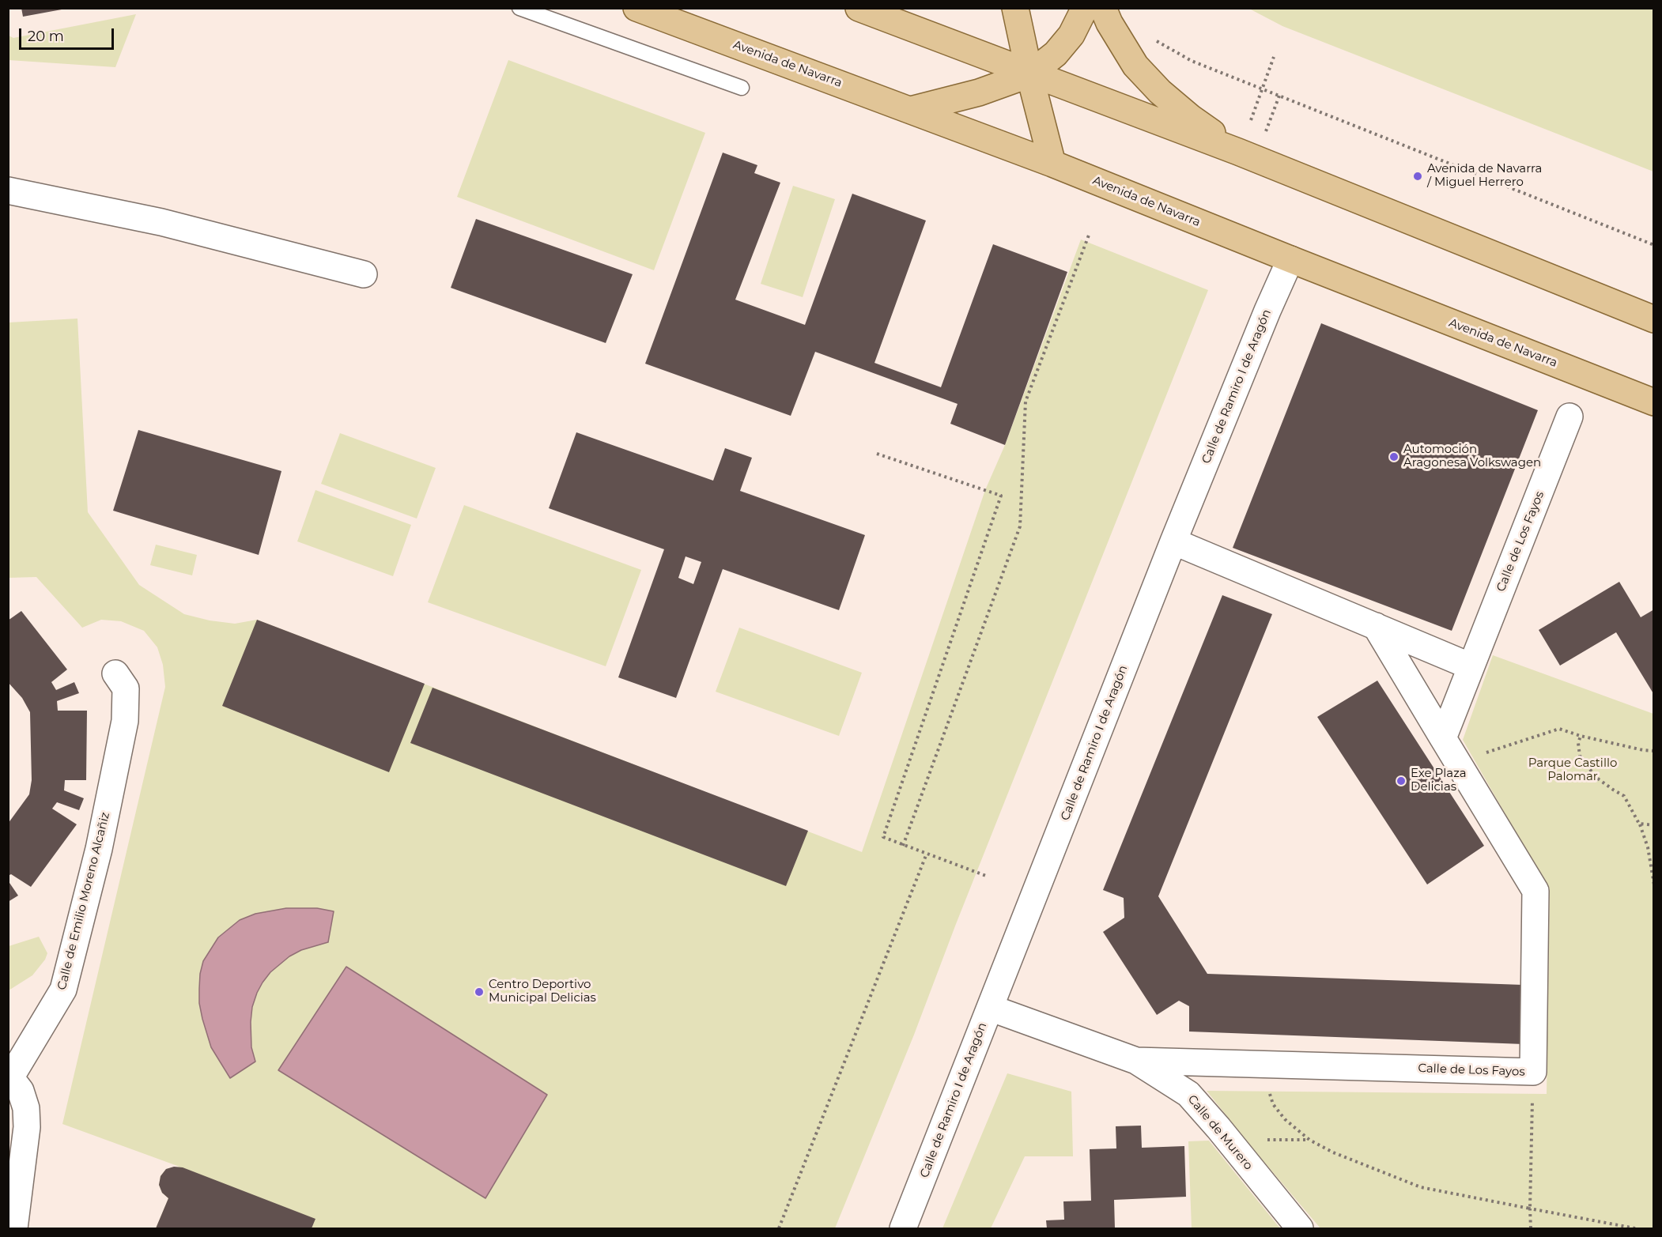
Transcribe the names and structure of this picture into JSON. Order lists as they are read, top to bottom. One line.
{"streets":{"main road":["Avenida de Navarra"],"street":["Calle de Ramiro I de Aragón","Calle de Los Fayos","Calle de Emilio Moreno Alcañiz","Calle de Murero"]},"crossings":[["Avenida de Navarra","Calle de Ramiro I de Aragón"],["Calle de Ramiro I de Aragón","Calle de Murero"],["Calle de Los Fayos","Calle de Murero"]],"parks":["Parque Castillo Palomar"],"places":["Avenida de Navarra / Miguel Herrero","Automoción Aragonesa Volkswagen","Exe Plaza Delicias","Centro Deportivo Municipal Delicias"],"scale_bar":"20 m"}
